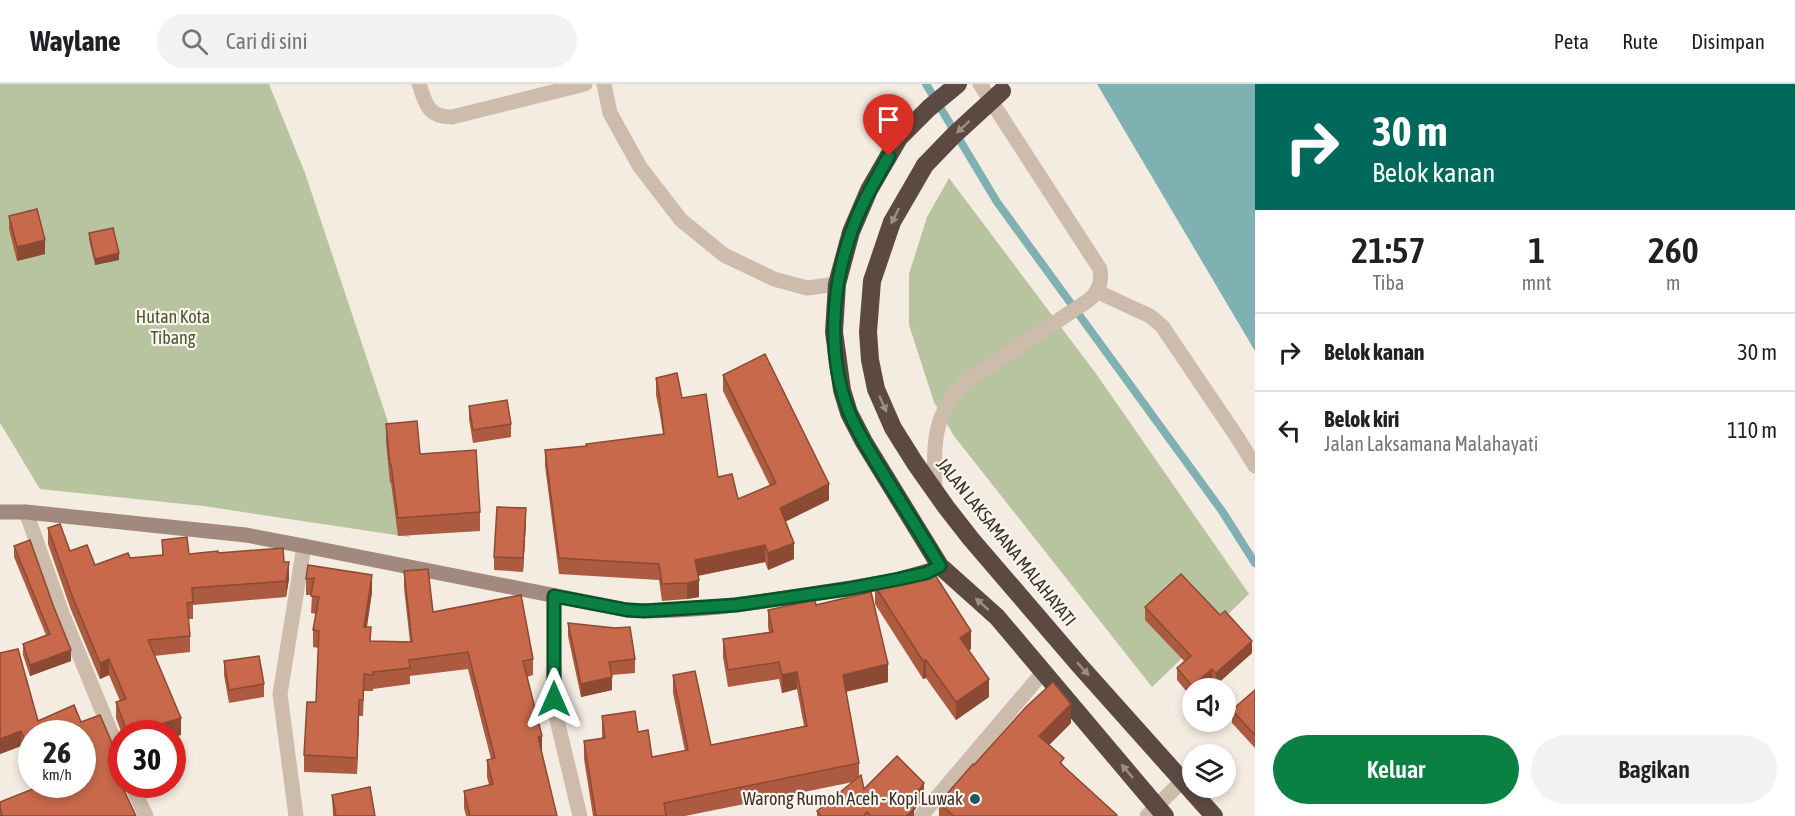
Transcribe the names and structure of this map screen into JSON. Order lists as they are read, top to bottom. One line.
{"streets":{"highway":["JALAN LAKSAMANA MALAHAYATI"]},"parks":["Hutan Kota Tibang"],"places":["Warong Rumoh Aceh - Kopi Luwak"],"page":{"header":"Waylane","search":"Cari di sini","nav":["Peta","Rute","Disimpan"],"turn":["30 m","Belok kanan"],"eta":["21:57","Tiba","1","mnt","260","m"],"list":[{"name":"Belok kanan","value":"30 m"},{"name":"Belok kiri","note":"Jalan Laksamana Malahayati","value":"110 m"}],"speed":"26 km/h","limit":"30","buttons":["Keluar","Bagikan"]}}
